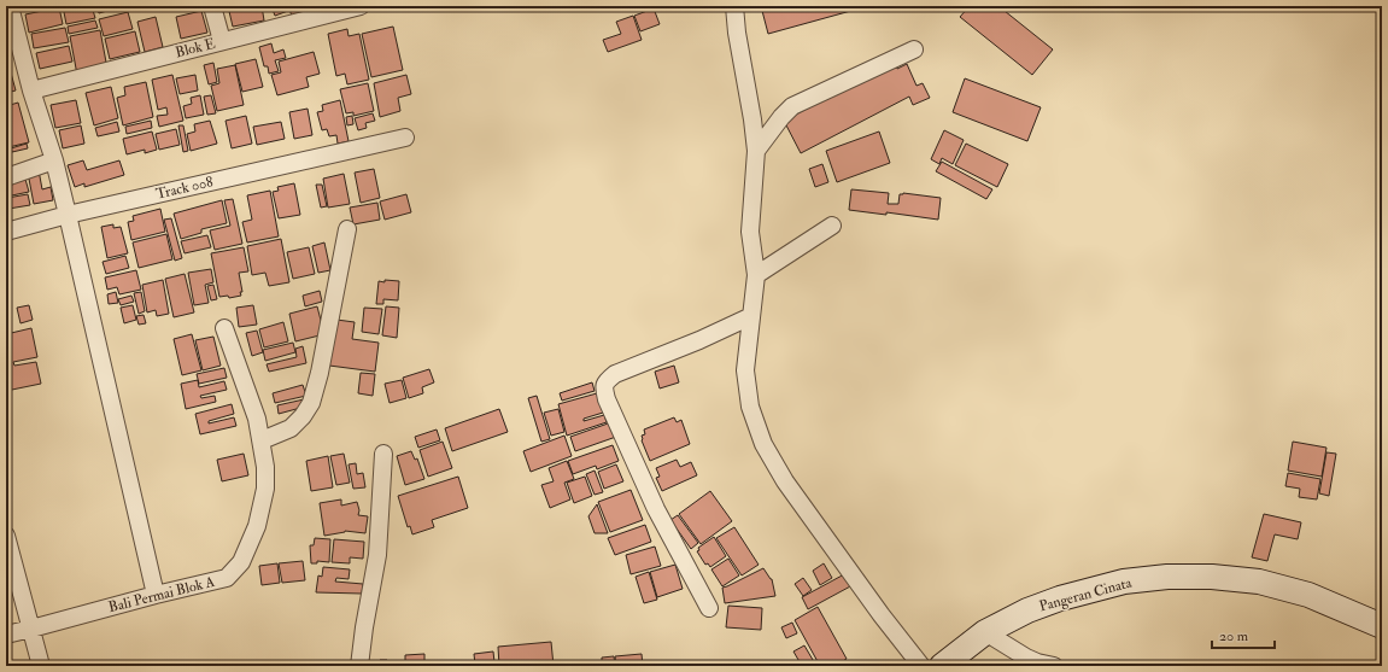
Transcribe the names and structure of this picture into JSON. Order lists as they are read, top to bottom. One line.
{"streets":{"street":["Blok E","Track 008","Bali Permai Blok A","Pangeran Cinata"]},"scale_bar":"20 m"}
